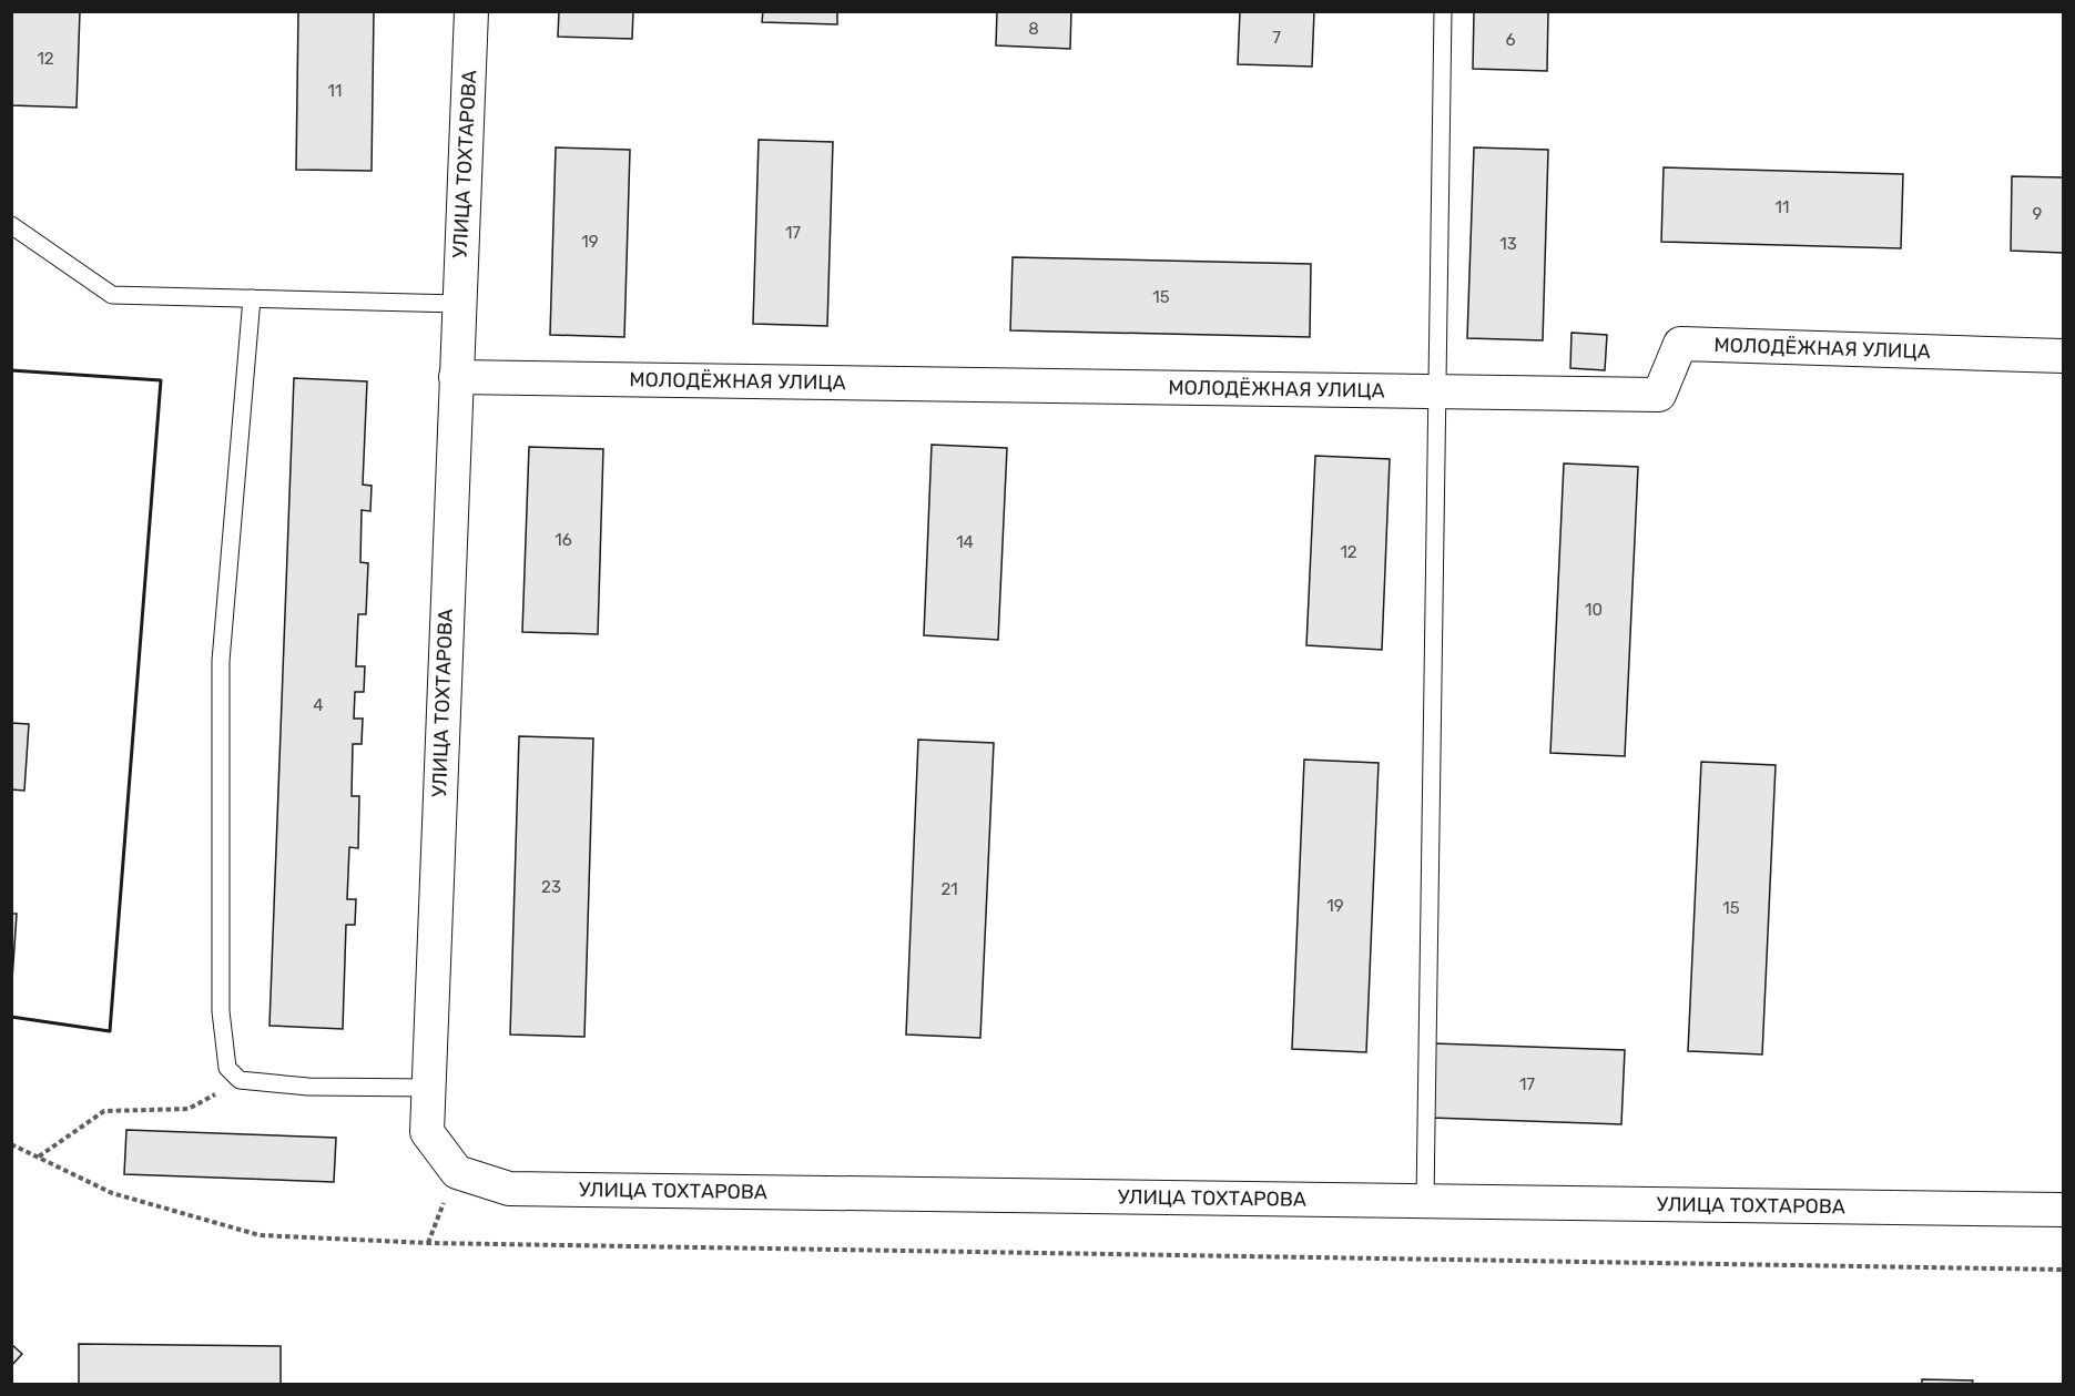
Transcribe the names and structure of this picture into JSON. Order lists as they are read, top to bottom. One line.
{"streets":{"street":["УЛИЦА ТОХТАРОВА","МОЛОДЁЖНАЯ УЛИЦА"]},"crossings":[["УЛИЦА ТОХТАРОВА","МОЛОДЁЖНАЯ УЛИЦА"]],"house_numbers":["8","7","6","12","11","11","9","17","19","13","15","16","14","12","10","4","23","21","19","15","17"]}
